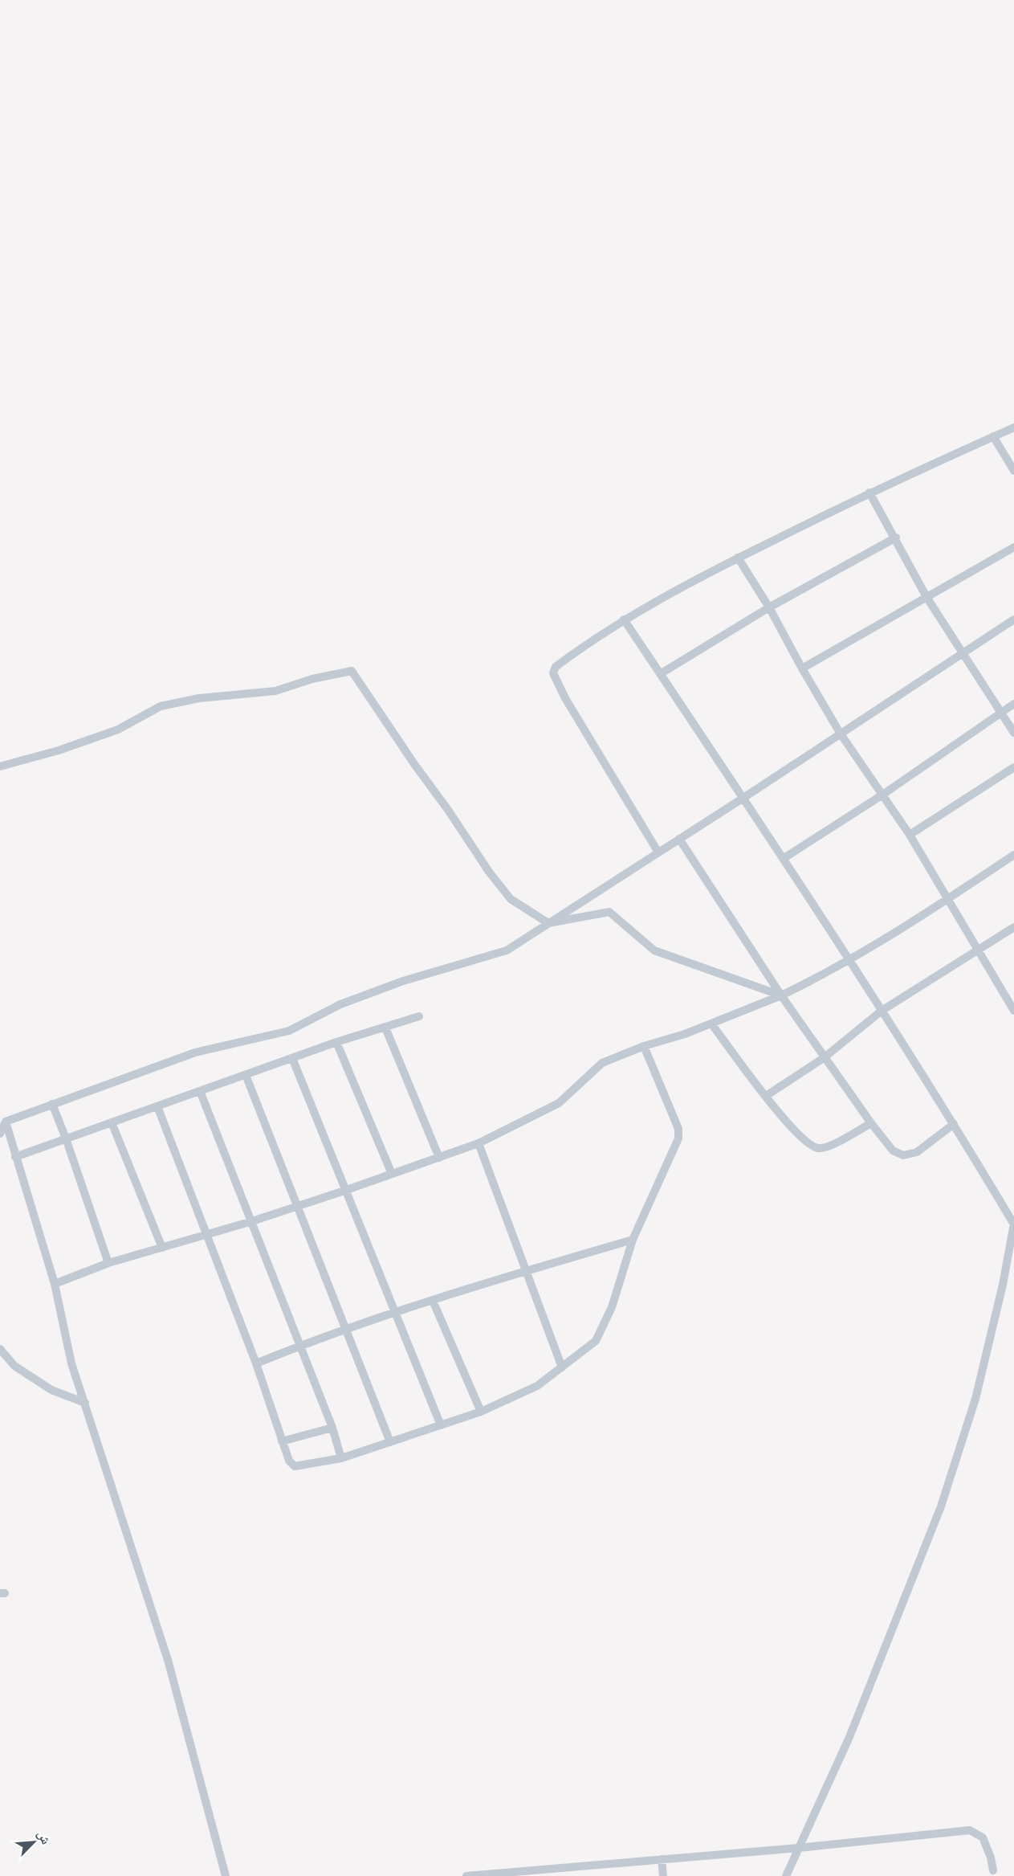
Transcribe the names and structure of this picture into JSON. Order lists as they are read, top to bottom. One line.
{"north":"top right"}
